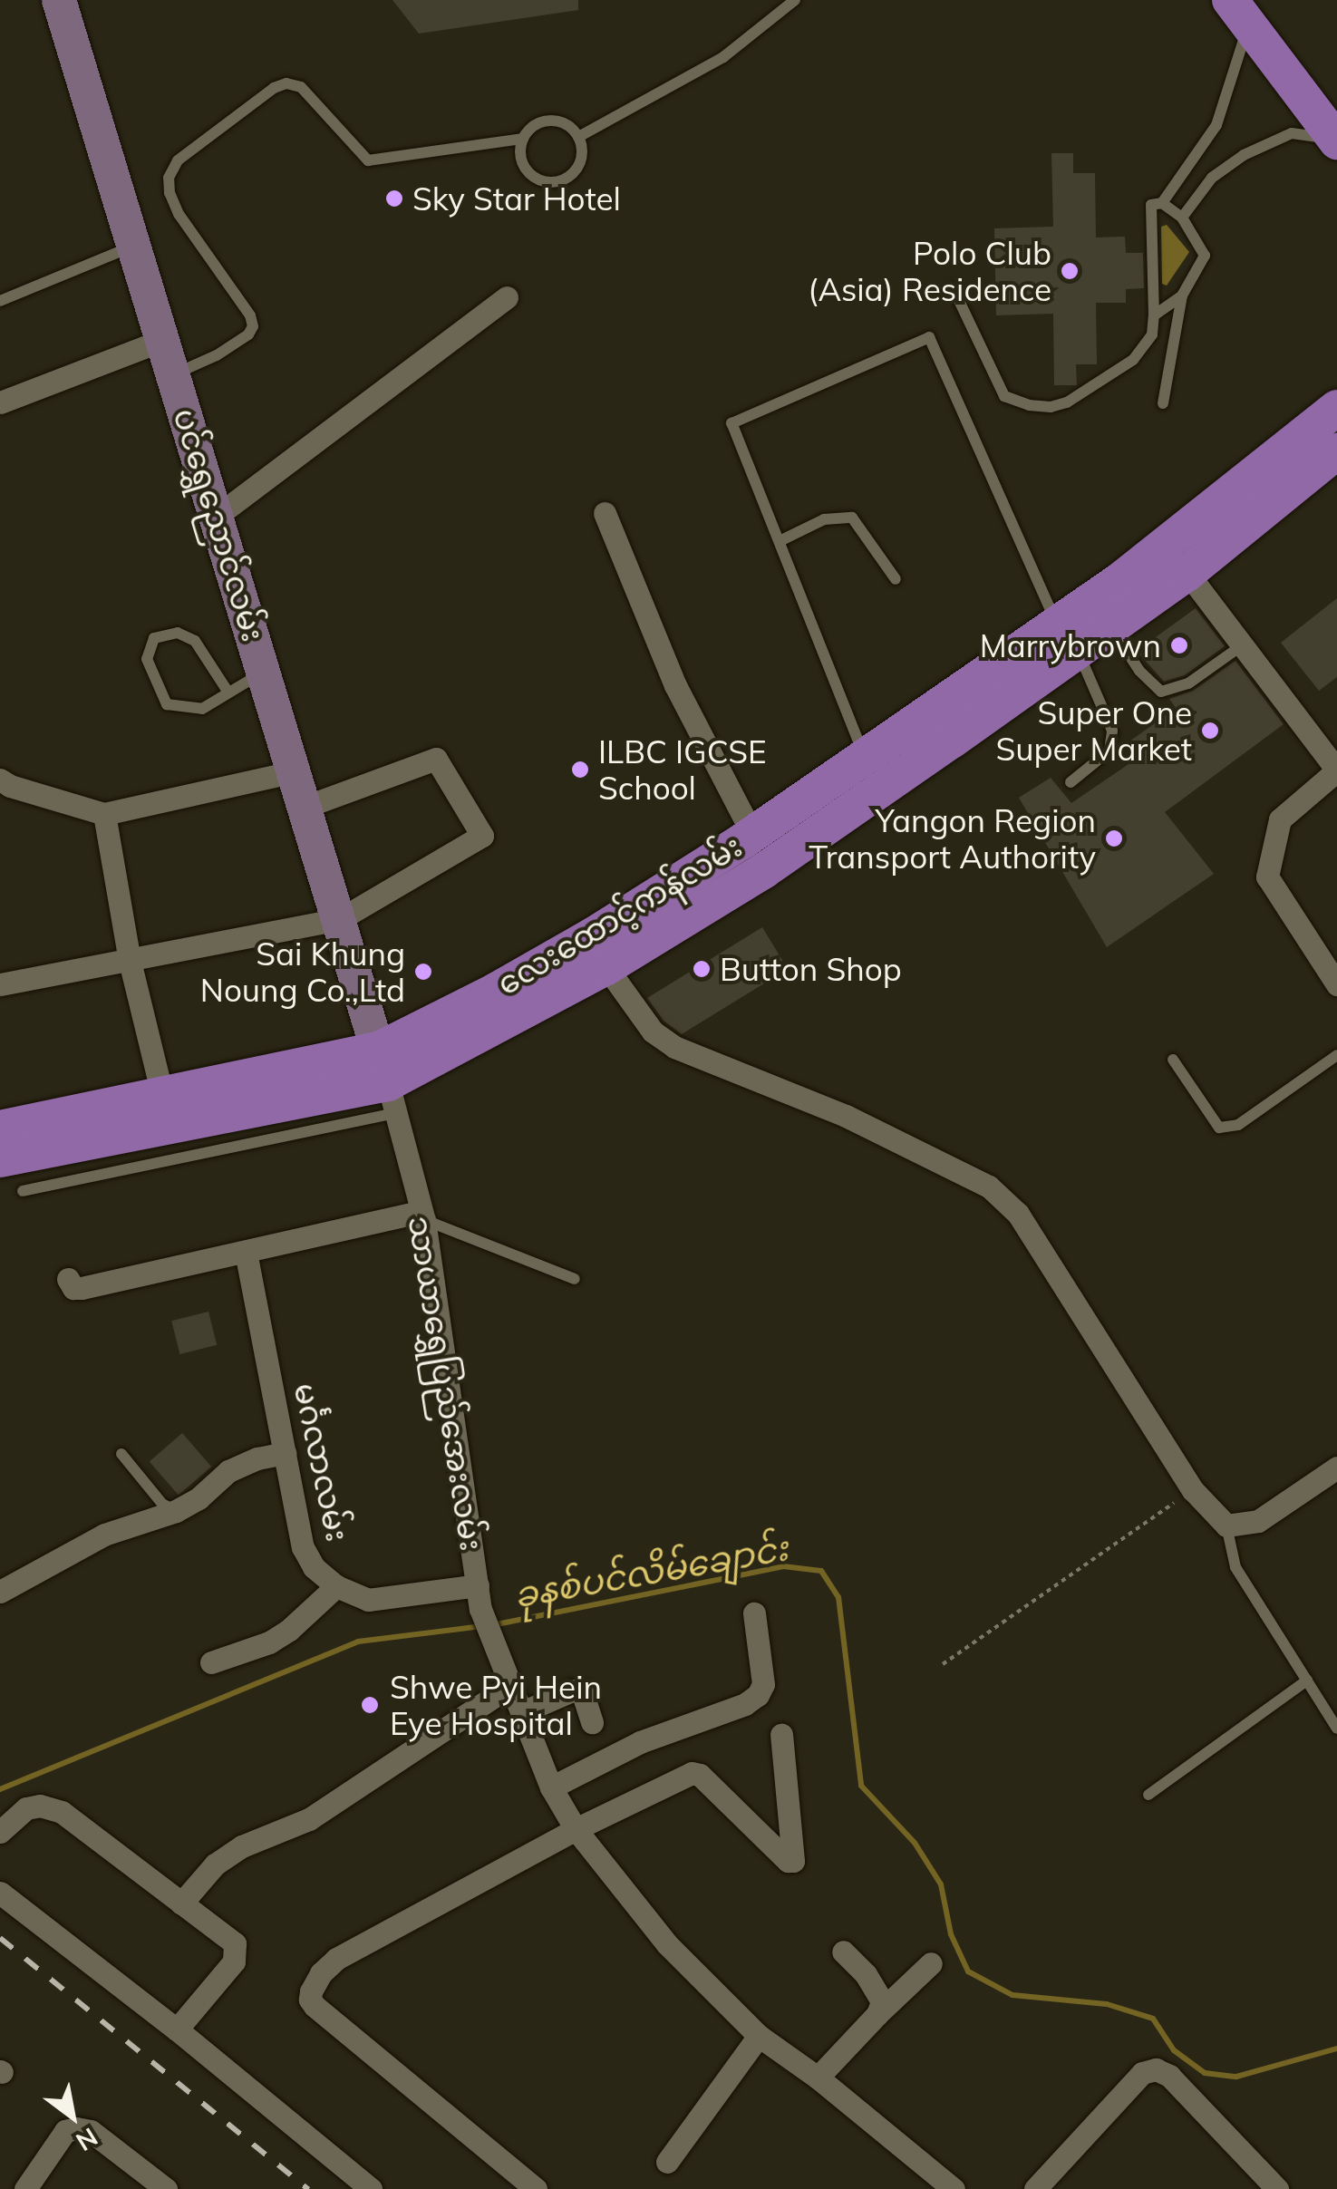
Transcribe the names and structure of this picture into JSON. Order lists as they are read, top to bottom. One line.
{"streets":{"main road":["လေးထောင့်ကန်လမ်း"],"street":["ပင်ရွှေညောင်လမ်း","သာယာရွှေပြည်အေးလမ်း","မင်္ဂလာလမ်း"]},"crossings":[["ပင်ရွှေညောင်လမ်း","လေးထောင့်ကန်လမ်း"],["ပင်ရွှေညောင်လမ်း","သာယာရွှေပြည်အေးလမ်း"],["လေးထောင့်ကန်လမ်း","သာယာရွှေပြည်အေးလမ်း"],["သာယာရွှေပြည်အေးလမ်း","မင်္ဂလာလမ်း"]],"water":["ခုနစ်ပင်လိမ်ချောင်း"],"places":["Sky Star Hotel","Polo Club (Asia) Residence","Marrybrown","Super One Super Market","ILBC IGCSE School","Yangon Region Transport Authority","Button Shop","Sai Khung Noung Co.,Ltd","Shwe Pyi Hein Eye Hospital"],"north":"bottom right"}
